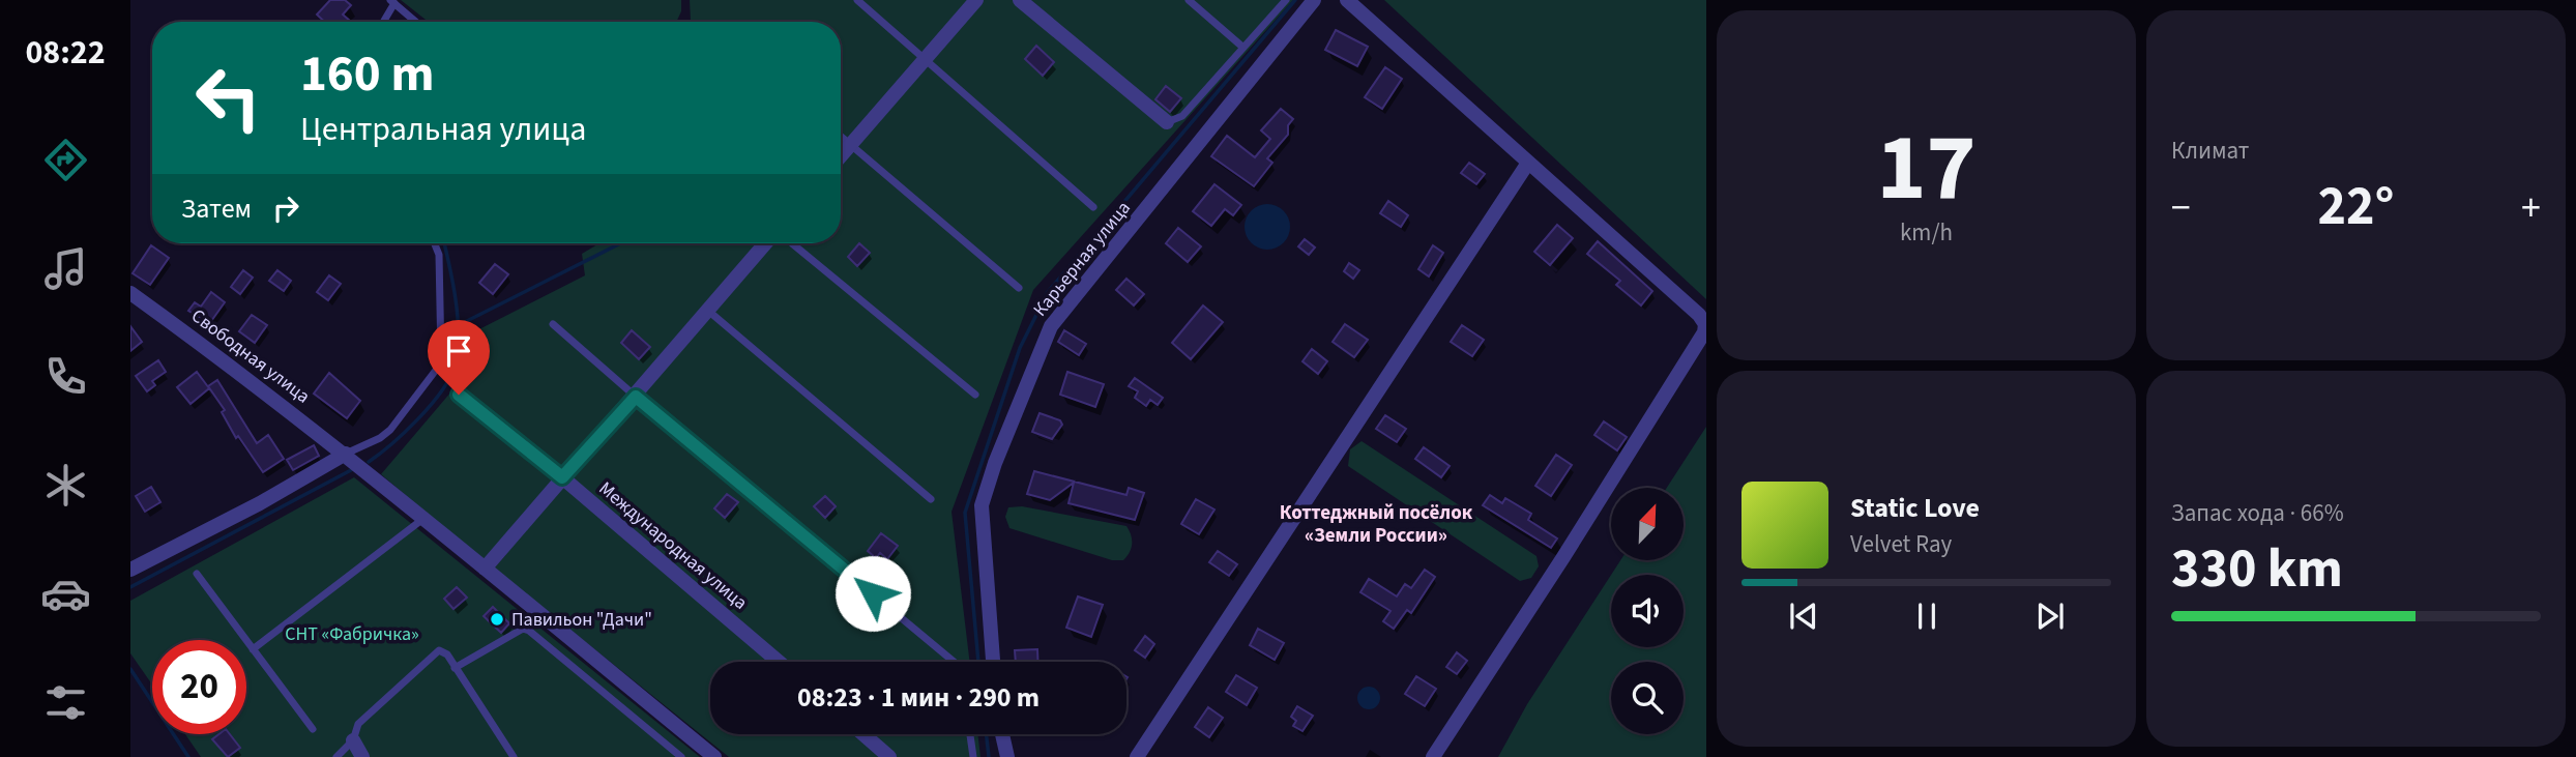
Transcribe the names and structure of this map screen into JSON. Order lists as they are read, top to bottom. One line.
{"streets":{"street":["Карьерная улица","Свободная улица","Международная улица"]},"districts":["Коттеджный посёлок «Земли России»"],"parks":["СНТ «Фабричка»"],"places":["Павильон \"Дачи\""],"north":"top right","page":{"tabs":"08:22","tile":[["17","km/h"],"Климат",["Запас хода · 66%","330 km"]],"turn":["160 m","Центральная улица"],"then":"Затем","heat":["−","22°","+"],"song":["Static Love","Velvet Ray"],"limit":"20","trip":"08:23 · 1 мин · 290 m"}}
